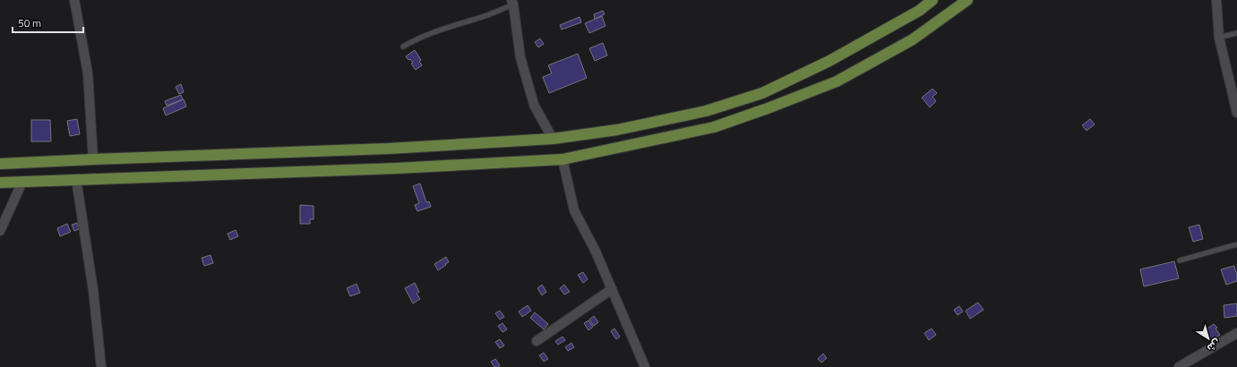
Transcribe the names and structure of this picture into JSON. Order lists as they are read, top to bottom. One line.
{"scale_bar":"50 m","north":"bottom right"}
